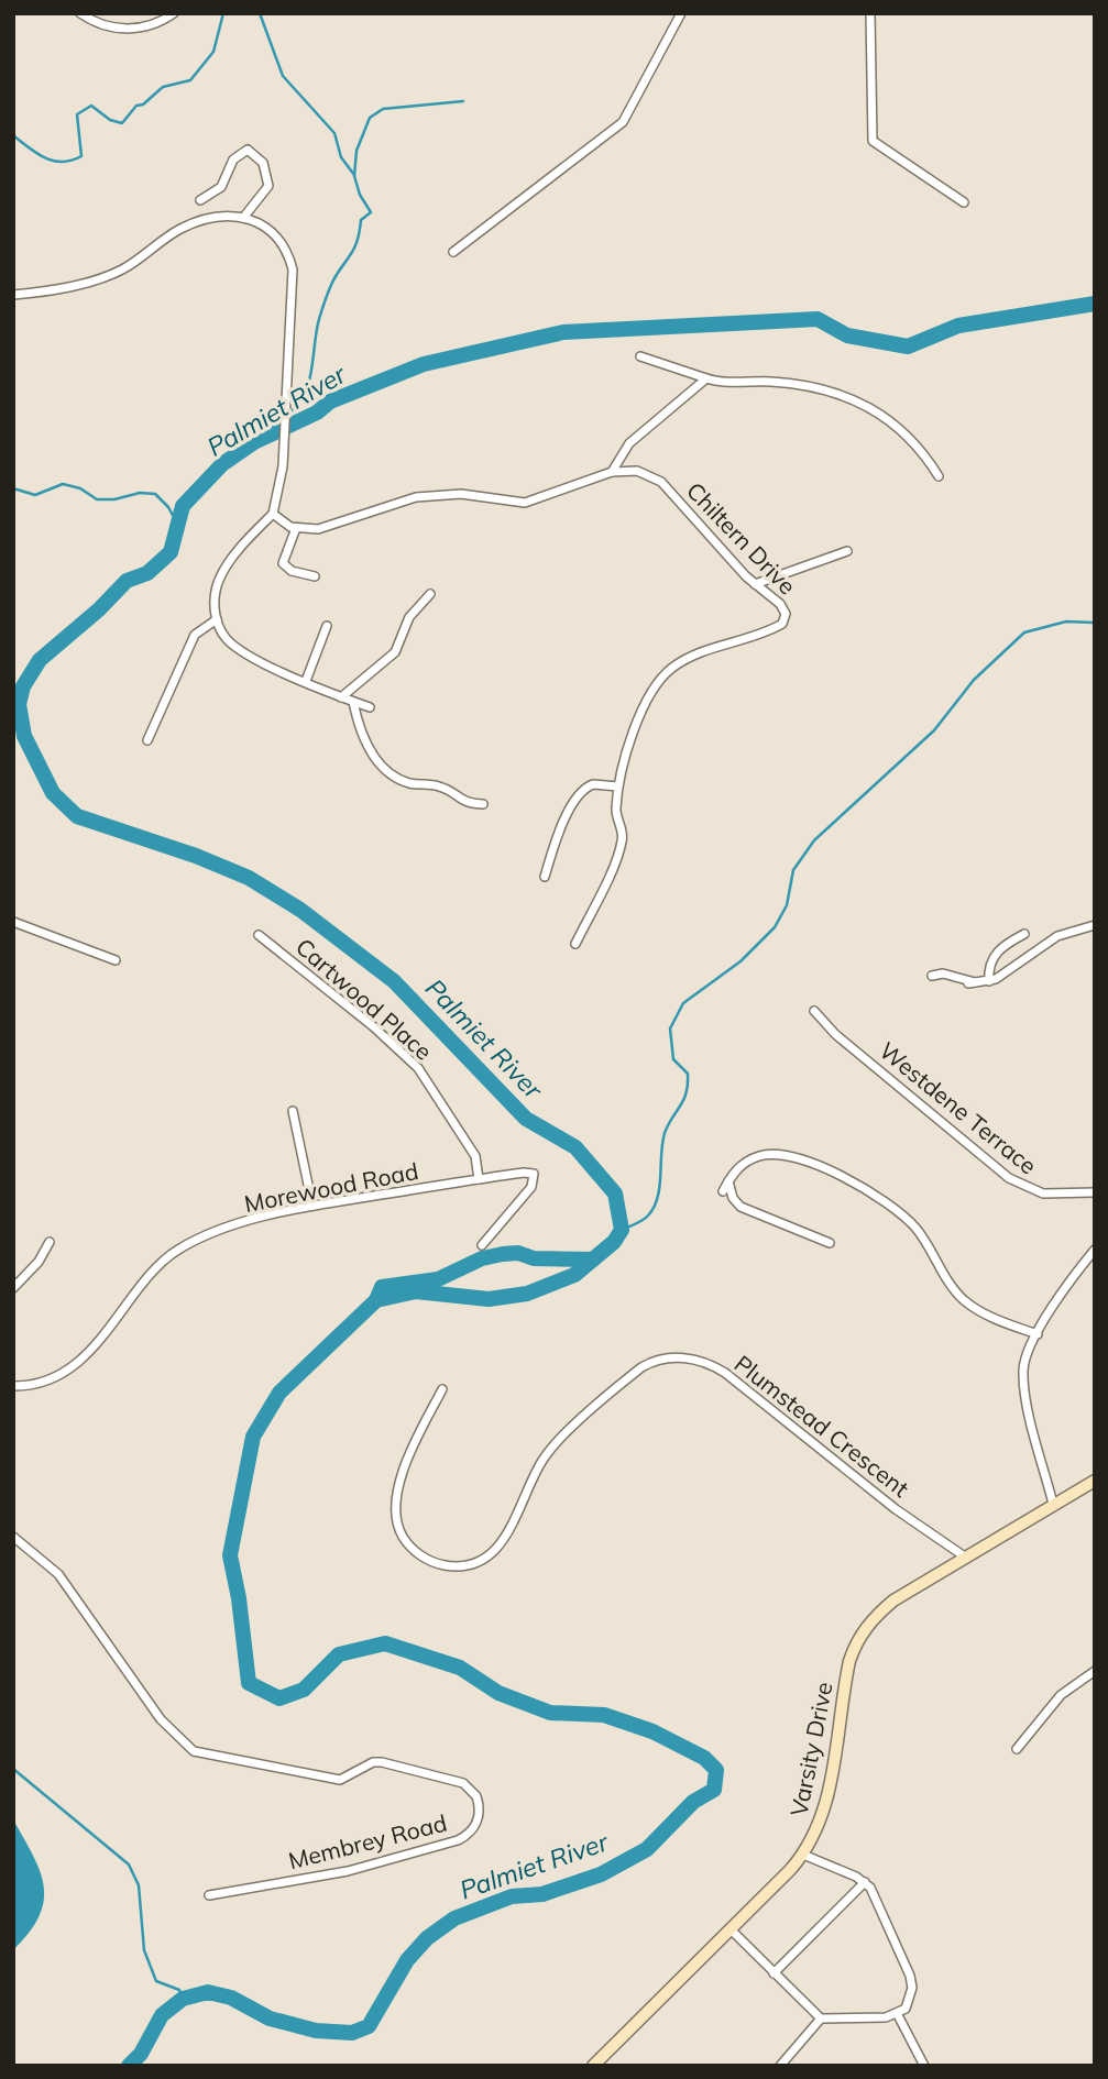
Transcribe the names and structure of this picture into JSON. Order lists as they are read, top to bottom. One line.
{"streets":{"street":["Chiltern Drive","Cartwood Place","Westdene Terrace","Morewood Road","Plumstead Crescent","Varsity Drive","Membrey Road"]},"crossings":[["Cartwood Place","Morewood Road"],["Plumstead Crescent","Varsity Drive"]],"water":["Palmiet River"]}
